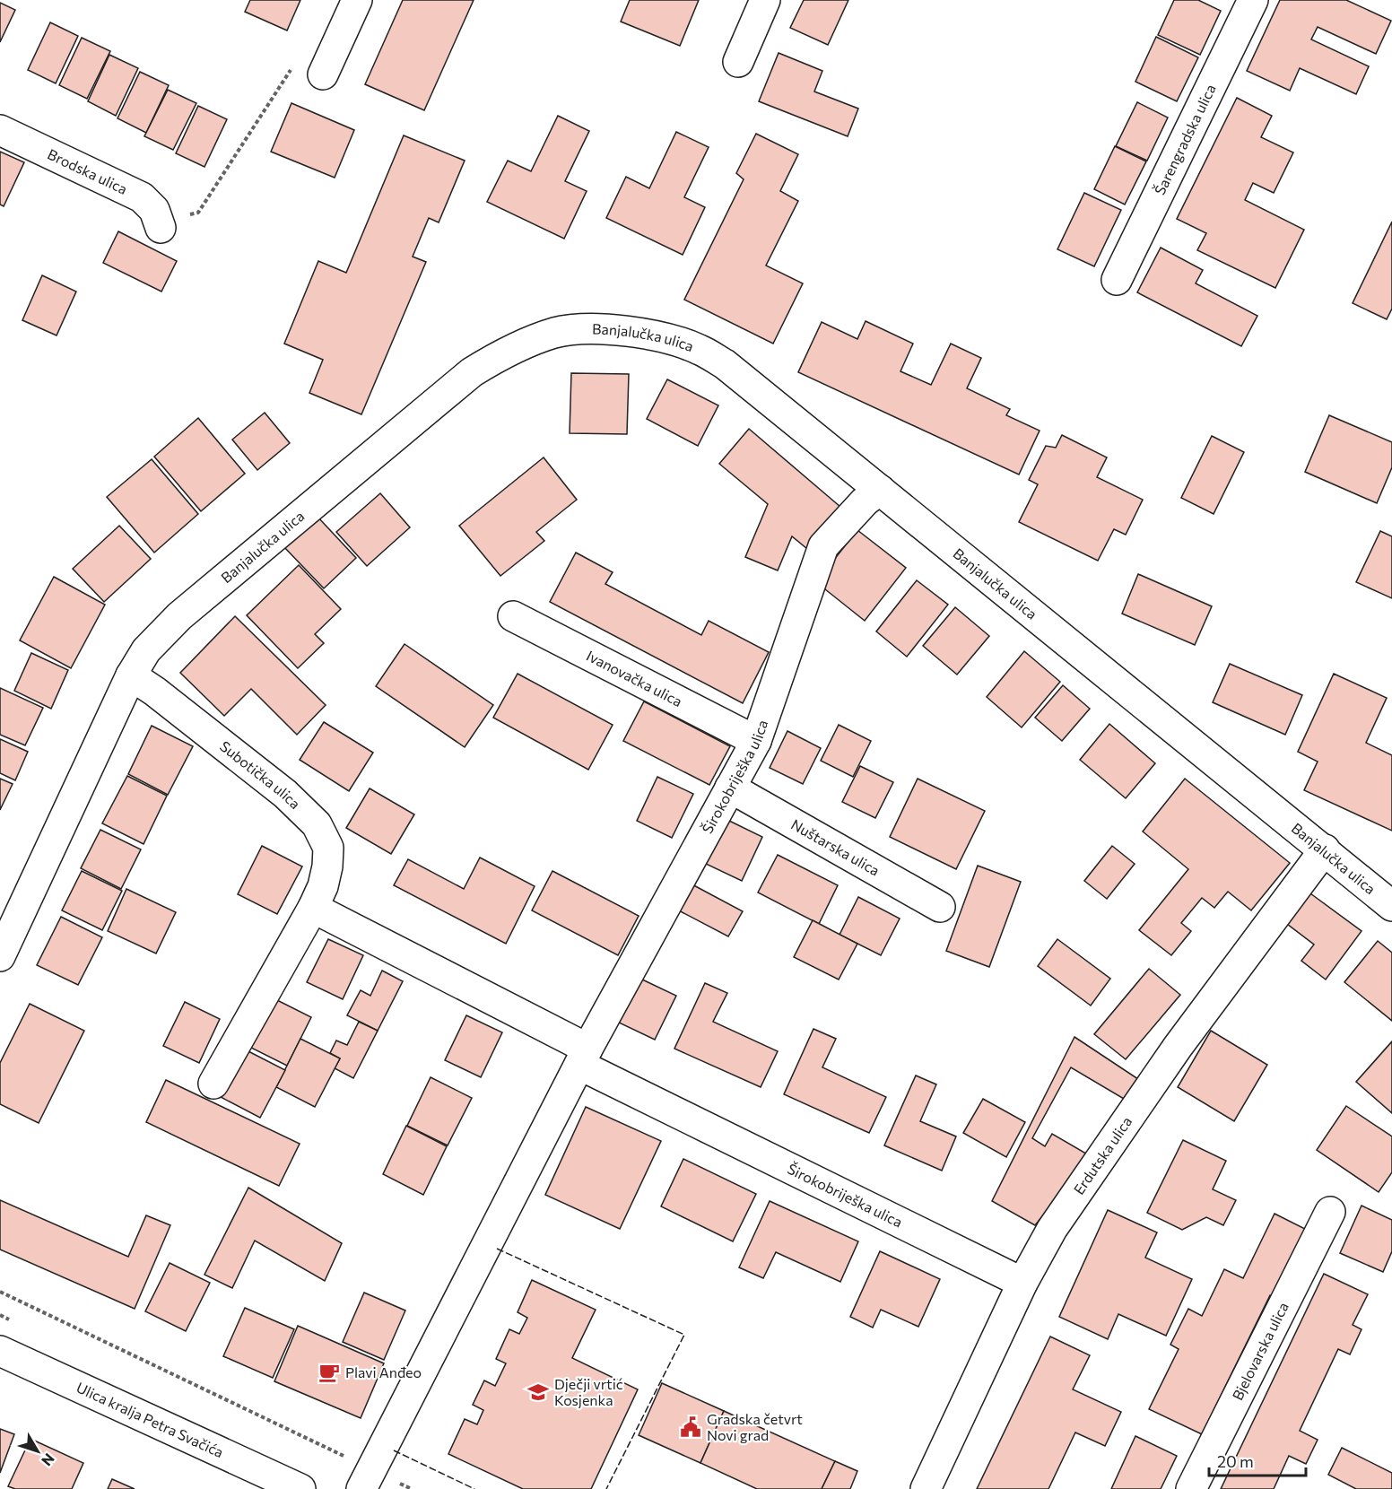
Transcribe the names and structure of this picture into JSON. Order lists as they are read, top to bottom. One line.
{"streets":{"street":["Šarengradska ulica","Brodska ulica","Banjalučka ulica","Ivanovačka ulica","Subotička ulica","Širokobriješka ulica","Nuštarska ulica","Erdutska ulica","Bjelovarska ulica","Ulica kralja Petra Svačića"]},"crossings":[["Banjalučka ulica","Subotička ulica"],["Banjalučka ulica","Širokobriješka ulica"],["Banjalučka ulica","Erdutska ulica"],["Ivanovačka ulica","Širokobriješka ulica"],["Širokobriješka ulica","Nuštarska ulica"],["Širokobriješka ulica","Erdutska ulica"]],"places":{"cafe":["Plavi Anđeo"],"school or university":["Dječji vrtić Kosjenka"],"public building":["Gradska četvrt Novi grad"]},"scale_bar":"20 m","north":"bottom right"}
